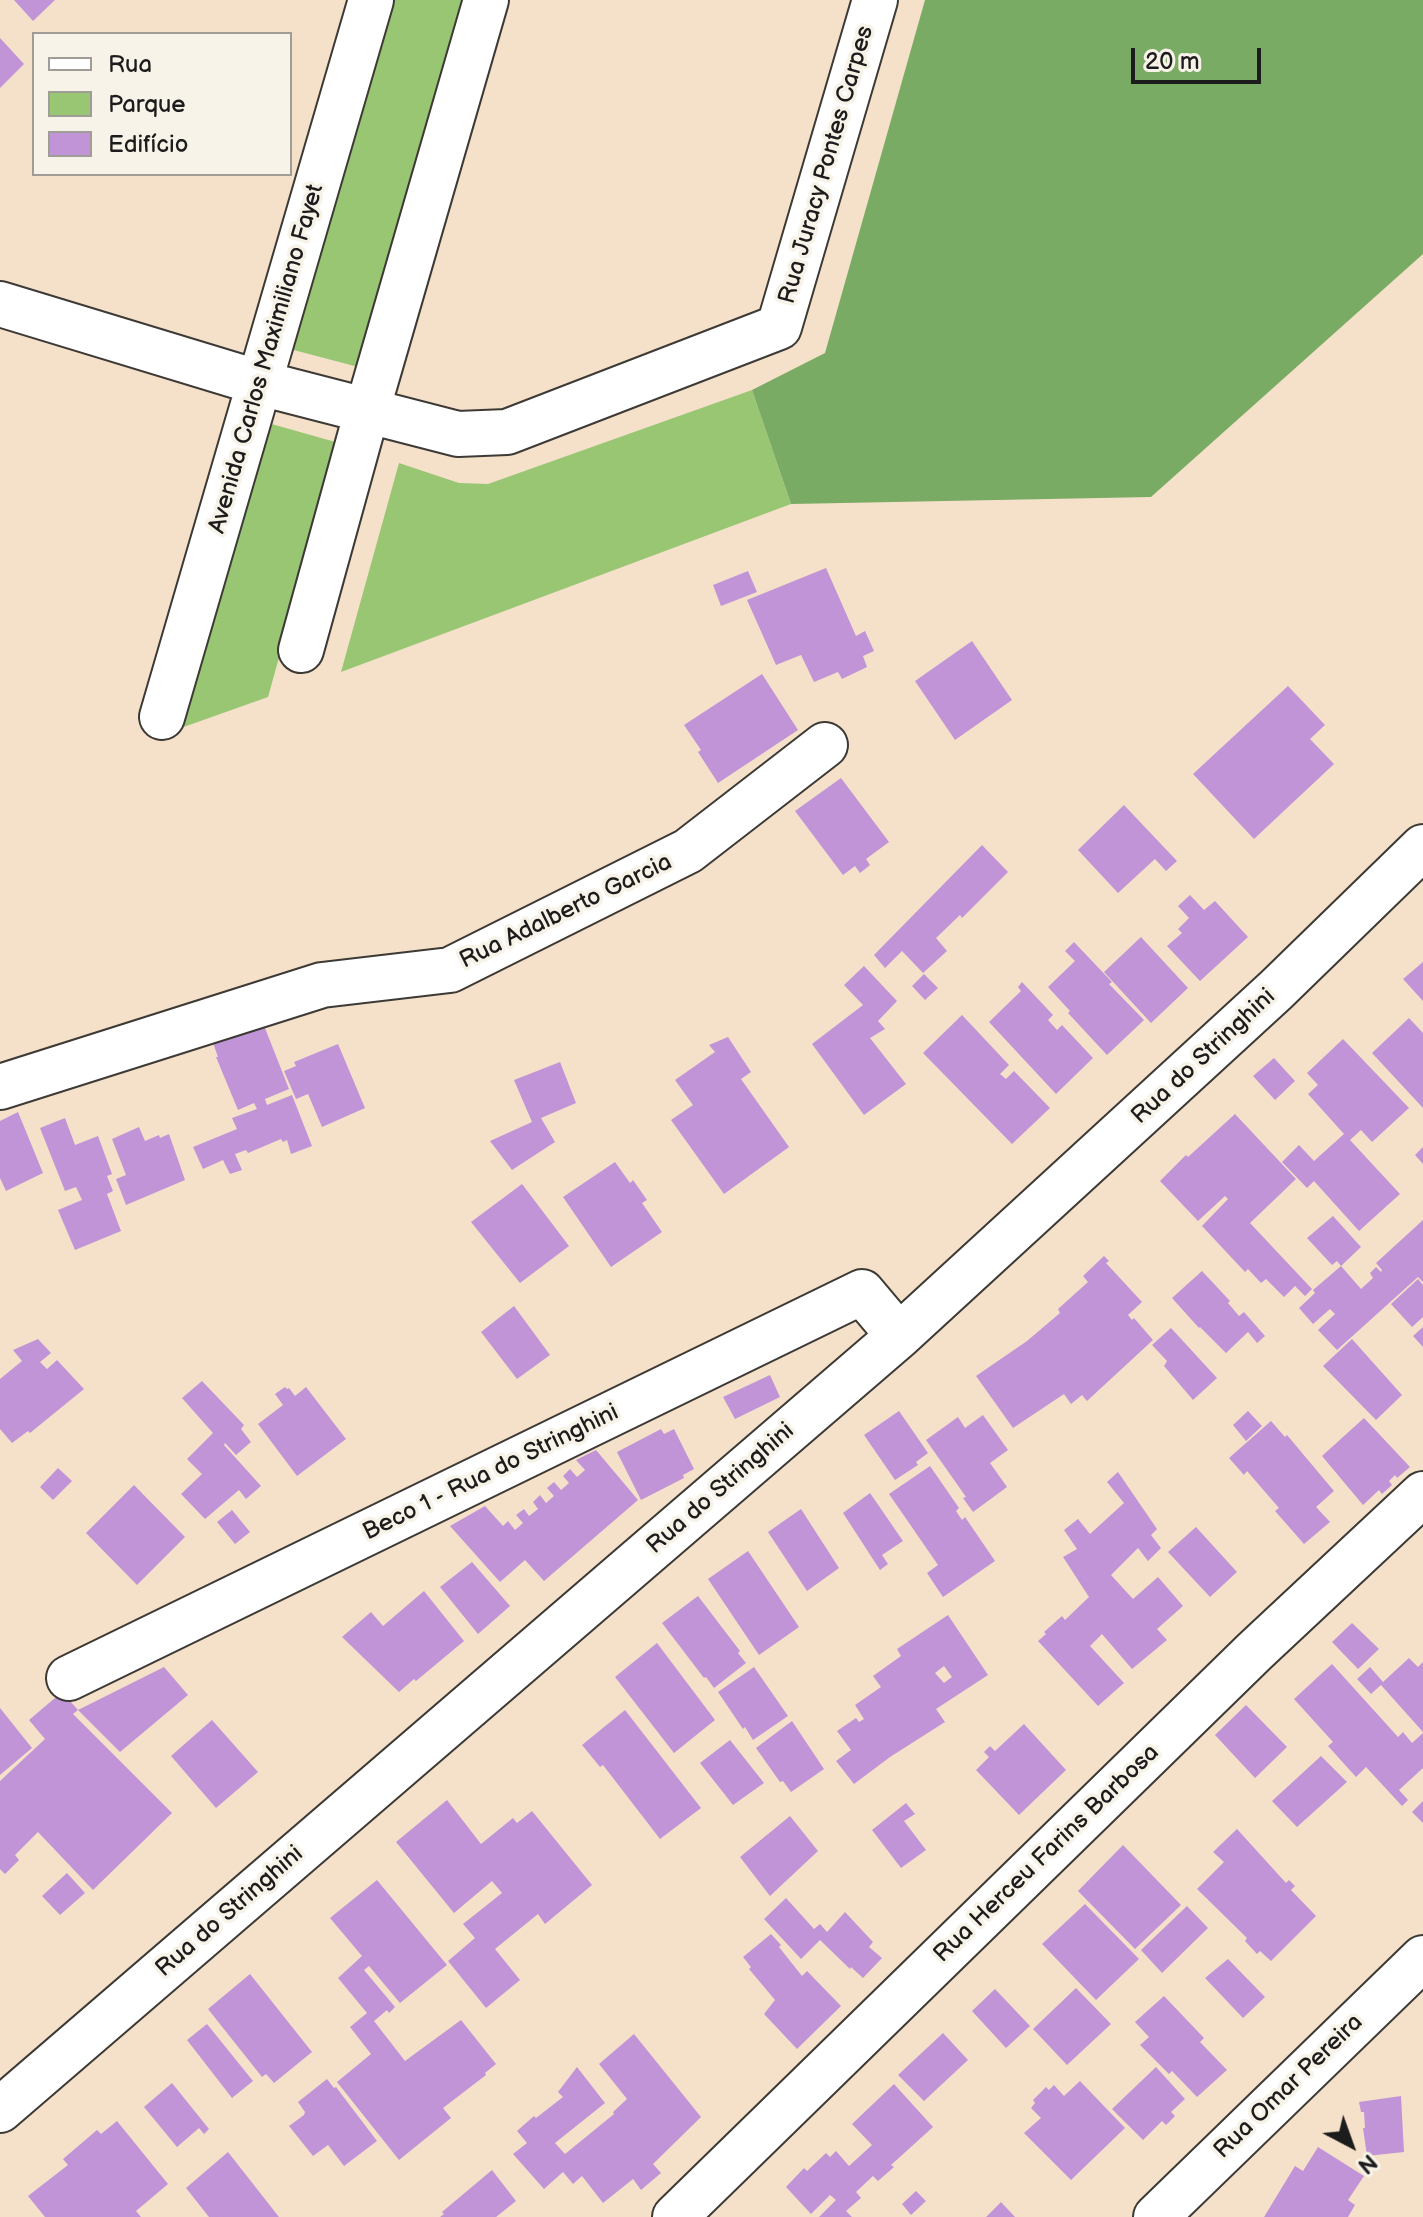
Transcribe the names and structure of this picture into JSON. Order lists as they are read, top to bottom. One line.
{"streets":{"street":["Rua Juracy Pontes Carpes","Avenida Carlos Maximiliano Fayet","Rua Adalberto Garcia","Rua do Stringhini","Beco 1 - Rua do Stringhini","Rua Herceu Farins Barbosa","Rua Omar Pereira"]},"crossings":[["Rua do Stringhini","Beco 1 - Rua do Stringhini"]],"legend":["Rua","Parque","Edifício"],"scale_bar":"20 m","north":"bottom right"}
